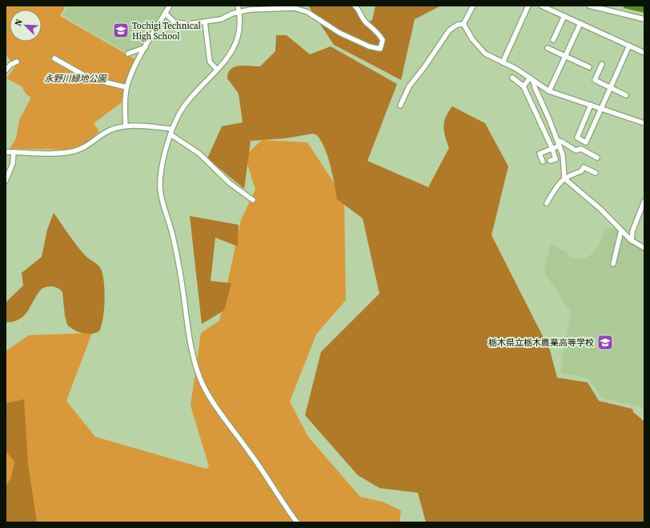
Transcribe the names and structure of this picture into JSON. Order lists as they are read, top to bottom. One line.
{"parks":["永野川緑地公園"],"places":{"school or university":["Tochigi Technical High School","栃木県立栃木農業高等学校"]},"north":"top left"}
